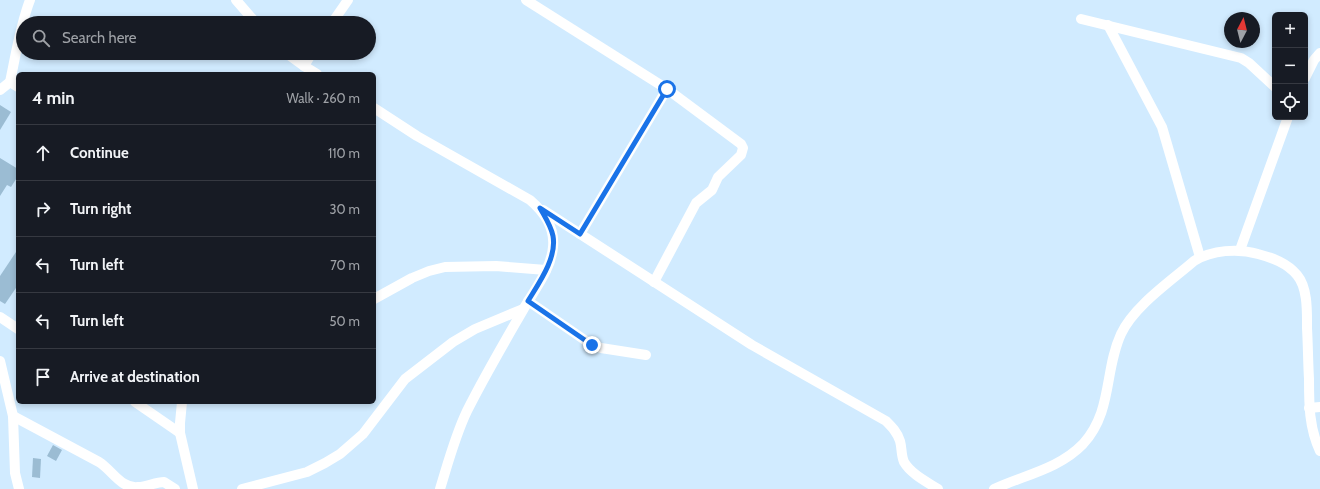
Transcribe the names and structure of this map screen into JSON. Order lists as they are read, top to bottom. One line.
{"north":"top","page":{"map_buttons":["+","−"],"search":"Search here","heading":["4 min","Walk · 260 m"],"list":[["Continue","110 m"],["Turn right","30 m"],["Turn left","70 m"],["Turn left","50 m"],"Arrive at destination"]}}
